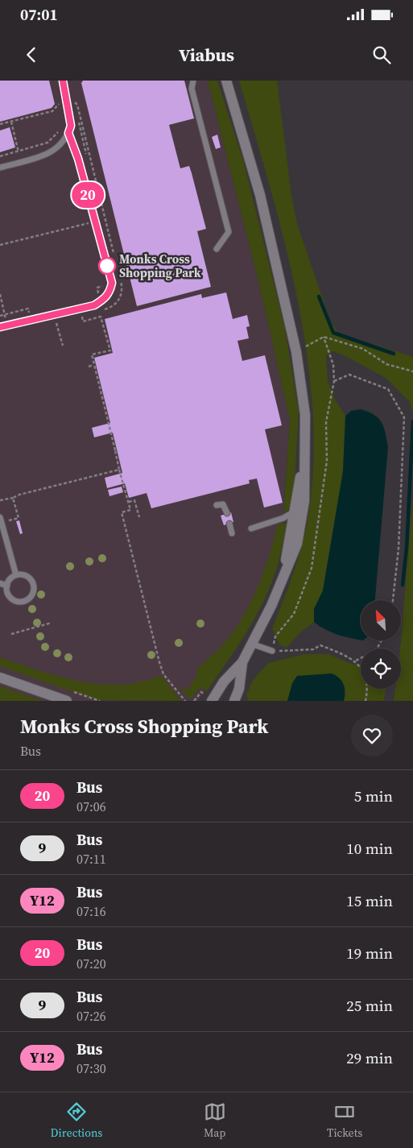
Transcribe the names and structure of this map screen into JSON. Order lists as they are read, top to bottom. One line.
{"places":["Monks Cross Shopping Park"],"lines":["bus line 20"],"north":"top left","page":{"status":"07:01","header":"Viabus","on_map":"20","heading":["Monks Cross Shopping Park","Bus"],"list":[{"mark":"20","name":"Bus","note":"07:06","value":"5 min"},{"mark":"9","name":"Bus","note":"07:11","value":"10 min"},{"mark":"Y12","name":"Bus","note":"07:16","value":"15 min"},{"mark":"20","name":"Bus","note":"07:20","value":"19 min"},{"mark":"9","name":"Bus","note":"07:26","value":"25 min"},{"mark":"Y12","name":"Bus","note":"07:30","value":"29 min"}],"tabs":["Directions","Map","Tickets"]}}
